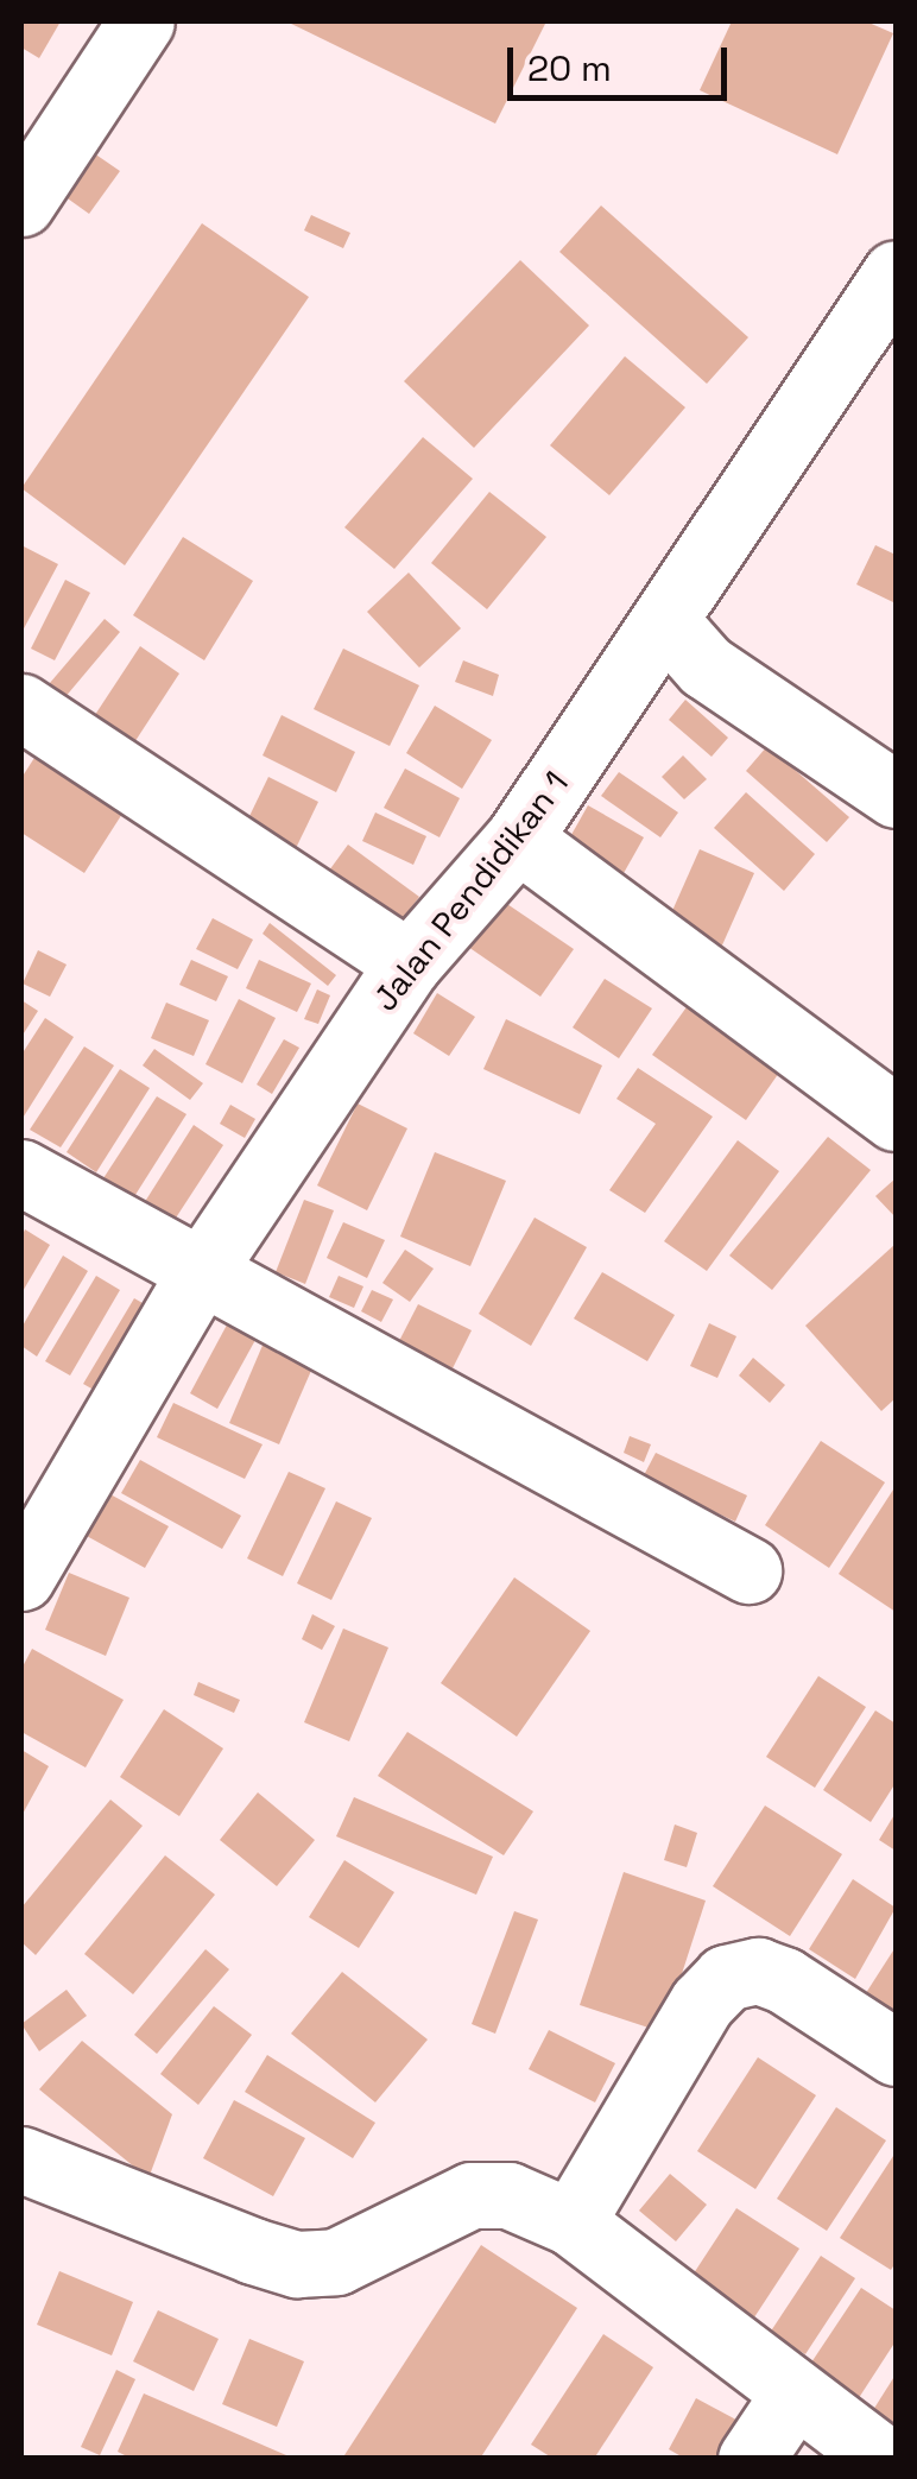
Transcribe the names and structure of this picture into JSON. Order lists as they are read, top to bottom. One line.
{"streets":{"street":["Jalan Pendidikan 1"]},"scale_bar":"20 m"}
